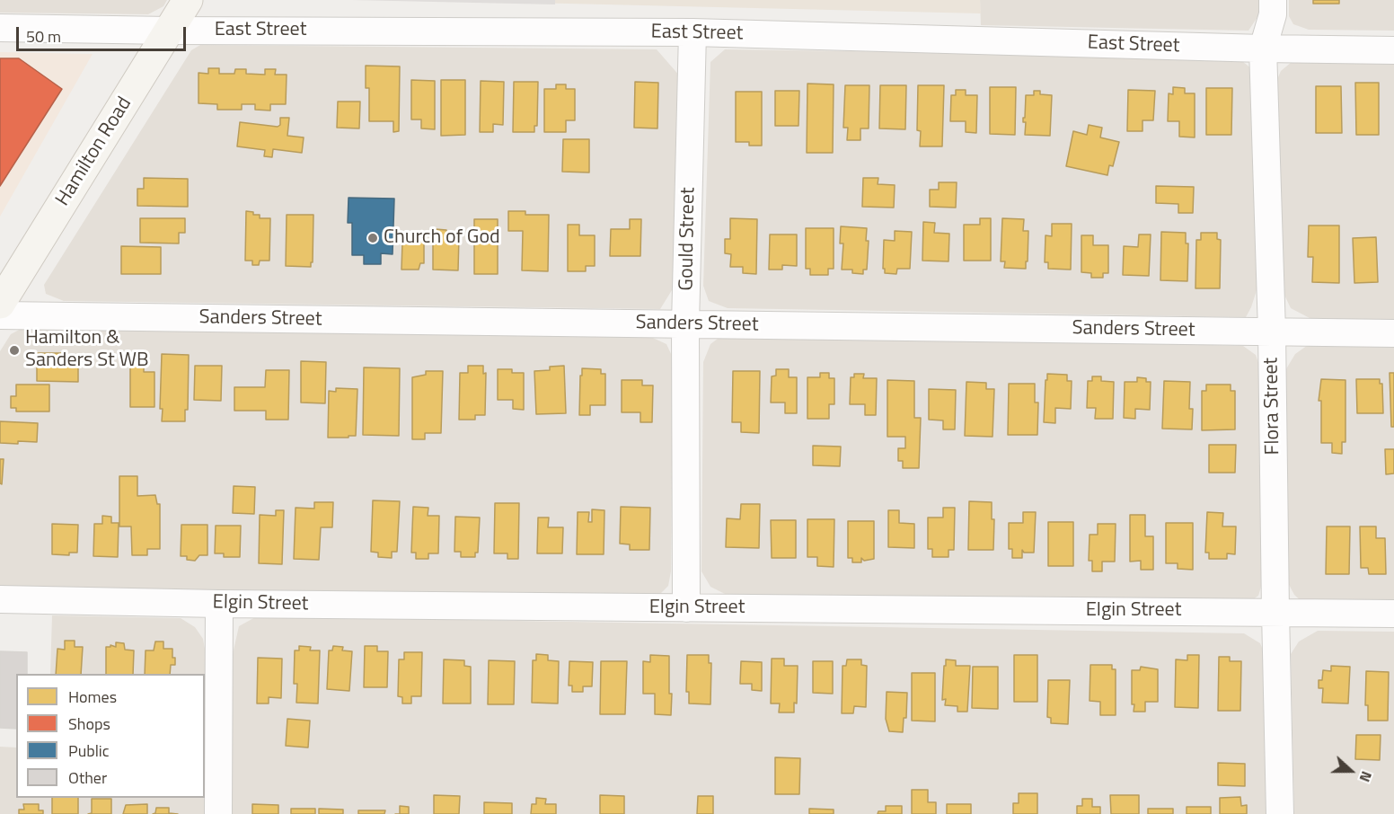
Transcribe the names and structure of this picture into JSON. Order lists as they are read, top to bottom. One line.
{"streets":{"main road":["Hamilton Road"],"street":["East Street","Gould Street","Sanders Street","Flora Street","Elgin Street"]},"crossings":[["East Street","Hamilton Road"],["East Street","Gould Street"],["East Street","Flora Street"],["Gould Street","Sanders Street"],["Gould Street","Elgin Street"],["Sanders Street","Flora Street"],["Flora Street","Elgin Street"]],"places":["Church of God","Hamilton & Sanders St WB"],"legend":["Homes","Shops","Public","Other"],"scale_bar":"50 m","north":"right"}
